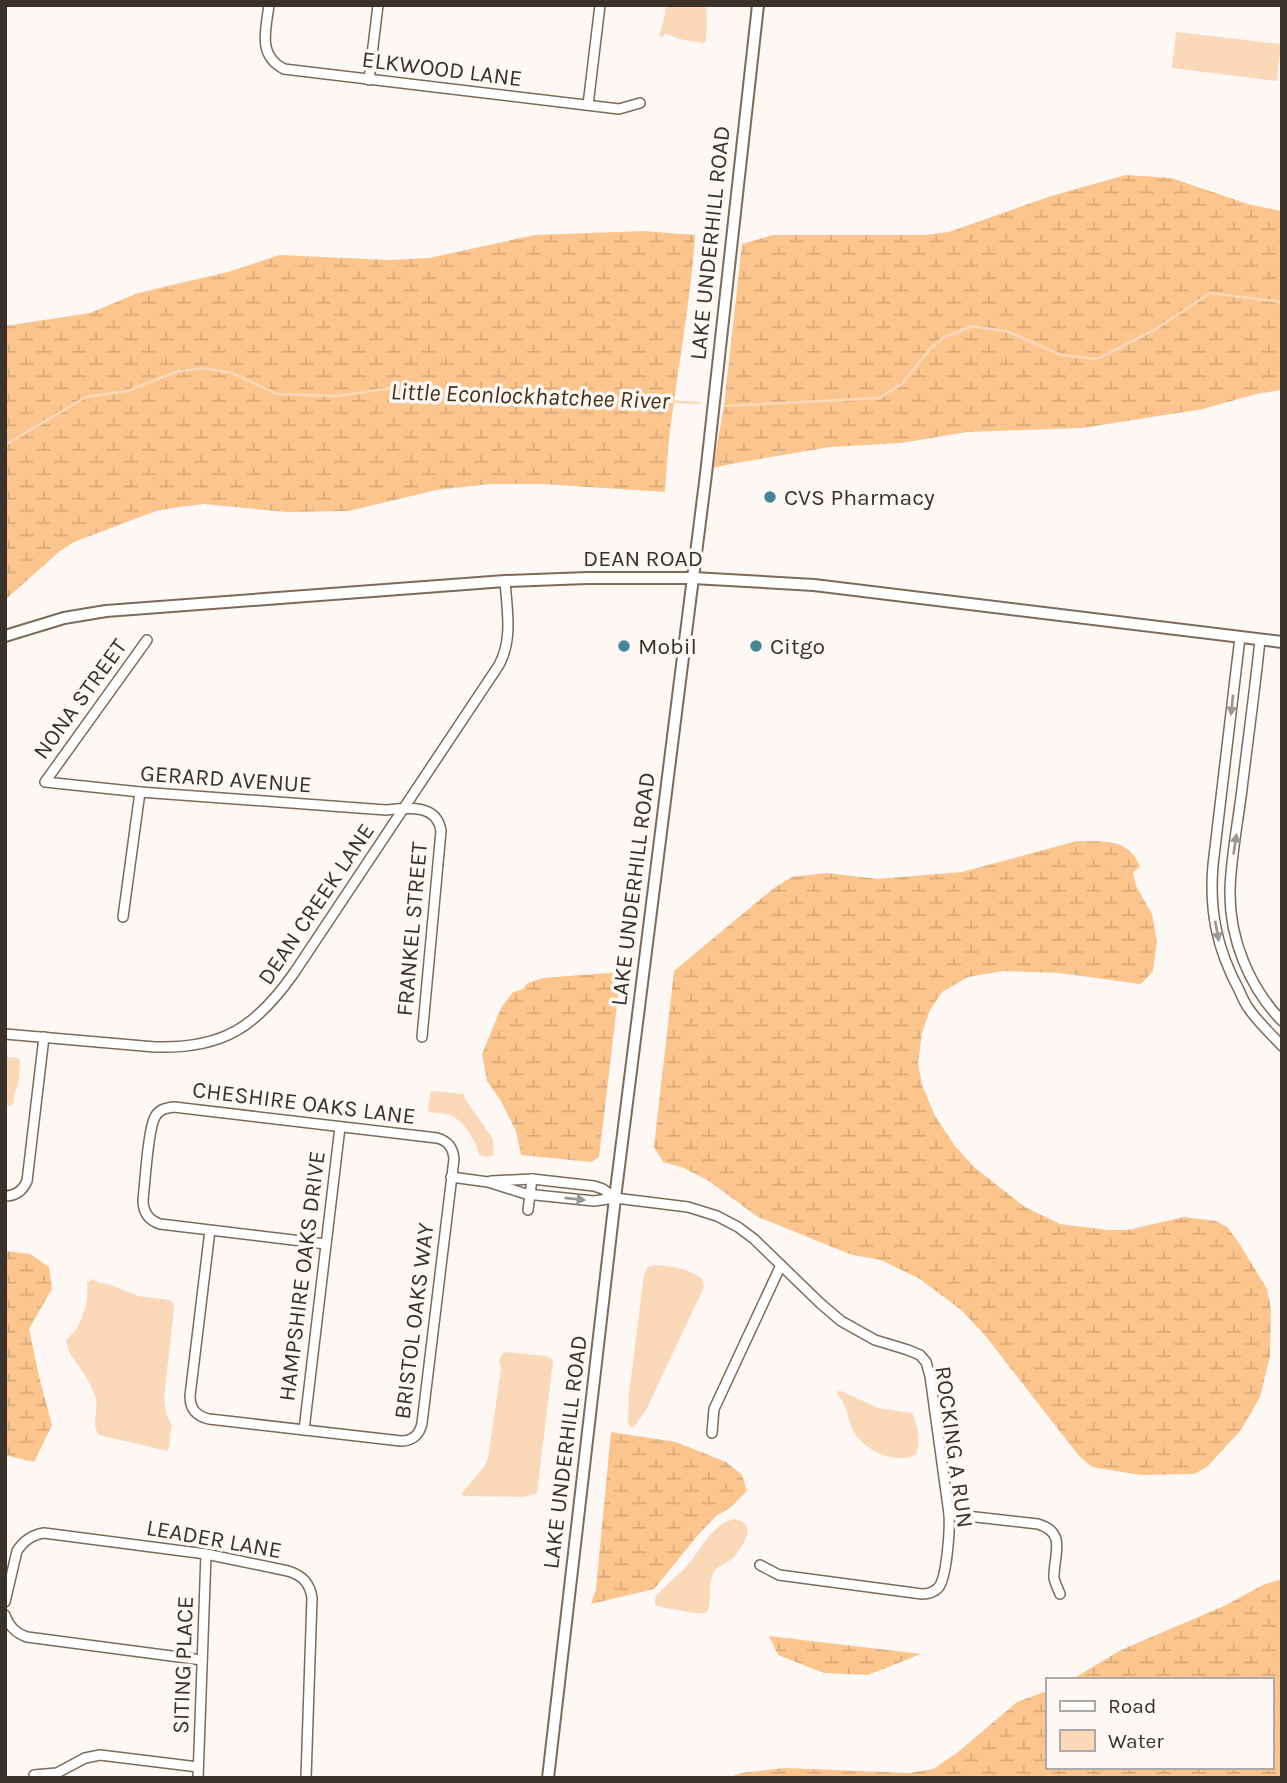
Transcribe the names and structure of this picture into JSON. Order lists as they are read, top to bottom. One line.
{"streets":{"street":["ELKWOOD LANE","LAKE UNDERHILL ROAD","DEAN ROAD","NONA STREET","GERARD AVENUE","DEAN CREEK LANE","FRANKEL STREET","CHESHIRE OAKS LANE","HAMPSHIRE OAKS DRIVE","BRISTOL OAKS WAY","ROCKING A RUN","LEADER LANE","SITING PLACE"]},"crossings":[["LAKE UNDERHILL ROAD","DEAN ROAD"],["LAKE UNDERHILL ROAD","ROCKING A RUN"],["DEAN ROAD","DEAN CREEK LANE"],["NONA STREET","GERARD AVENUE"],["GERARD AVENUE","DEAN CREEK LANE"],["GERARD AVENUE","FRANKEL STREET"],["DEAN CREEK LANE","FRANKEL STREET"],["CHESHIRE OAKS LANE","HAMPSHIRE OAKS DRIVE"],["CHESHIRE OAKS LANE","BRISTOL OAKS WAY"],["CHESHIRE OAKS LANE","ROCKING A RUN"],["HAMPSHIRE OAKS DRIVE","BRISTOL OAKS WAY"],["BRISTOL OAKS WAY","ROCKING A RUN"],["LEADER LANE","SITING PLACE"]],"water":["Little Econlockhatchee River"],"places":["CVS Pharmacy","Mobil","Citgo"],"legend":["Road","Water"]}
